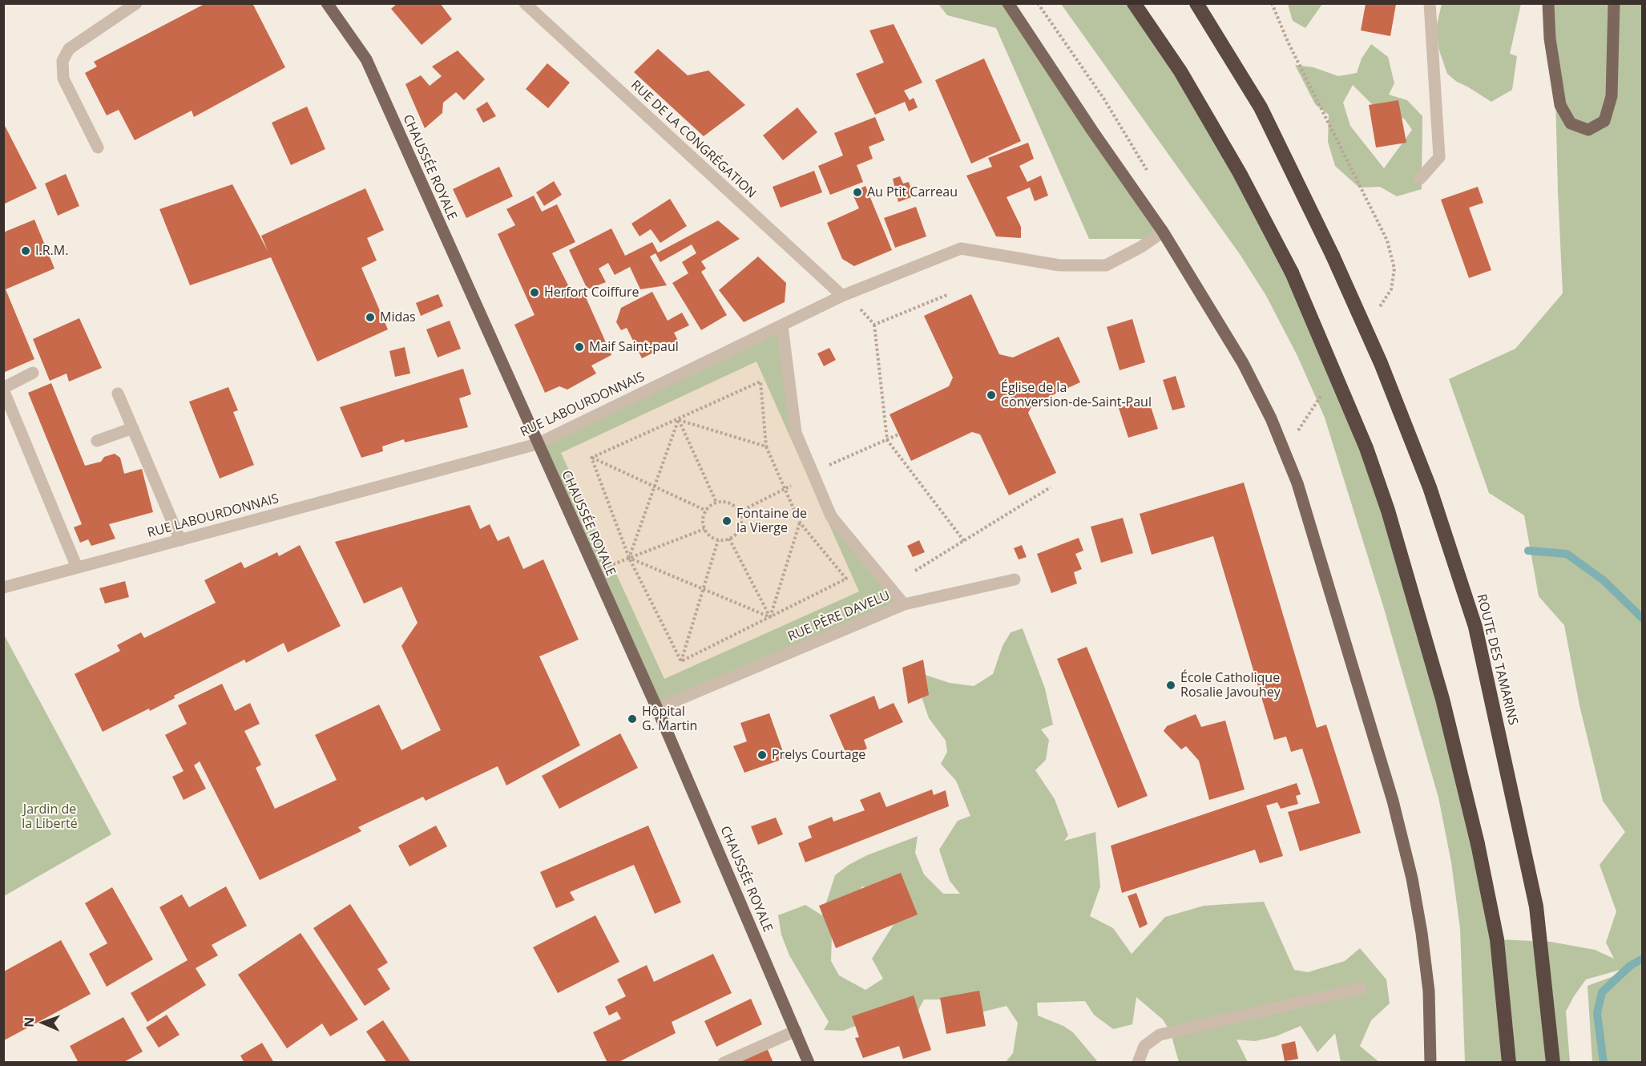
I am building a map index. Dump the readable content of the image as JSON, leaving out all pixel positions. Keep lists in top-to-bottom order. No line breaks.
{"streets":{"highway":["ROUTE DES TAMARINS"],"main road":["CHAUSSÉE ROYALE"],"street":["RUE DE LA CONGRÉGATION","RUE LABOURDONNAIS","RUE PÈRE DAVELU"]},"crossings":[["RUE DE LA CONGRÉGATION","RUE LABOURDONNAIS"],["CHAUSSÉE ROYALE","RUE LABOURDONNAIS"],["CHAUSSÉE ROYALE","RUE PÈRE DAVELU"],["RUE LABOURDONNAIS","RUE PÈRE DAVELU"]],"parks":["Jardin de la Liberté"],"places":["Au Ptit Carreau","I.R.M.","Herfort Coiffure","Midas","Maif Saint-paul","Église de la Conversion-de-Saint-Paul","Fontaine de la Vierge","École Catholique Rosalie Javouhey","Hôpital G. Martin","Prelys Courtage"],"north":"left"}
